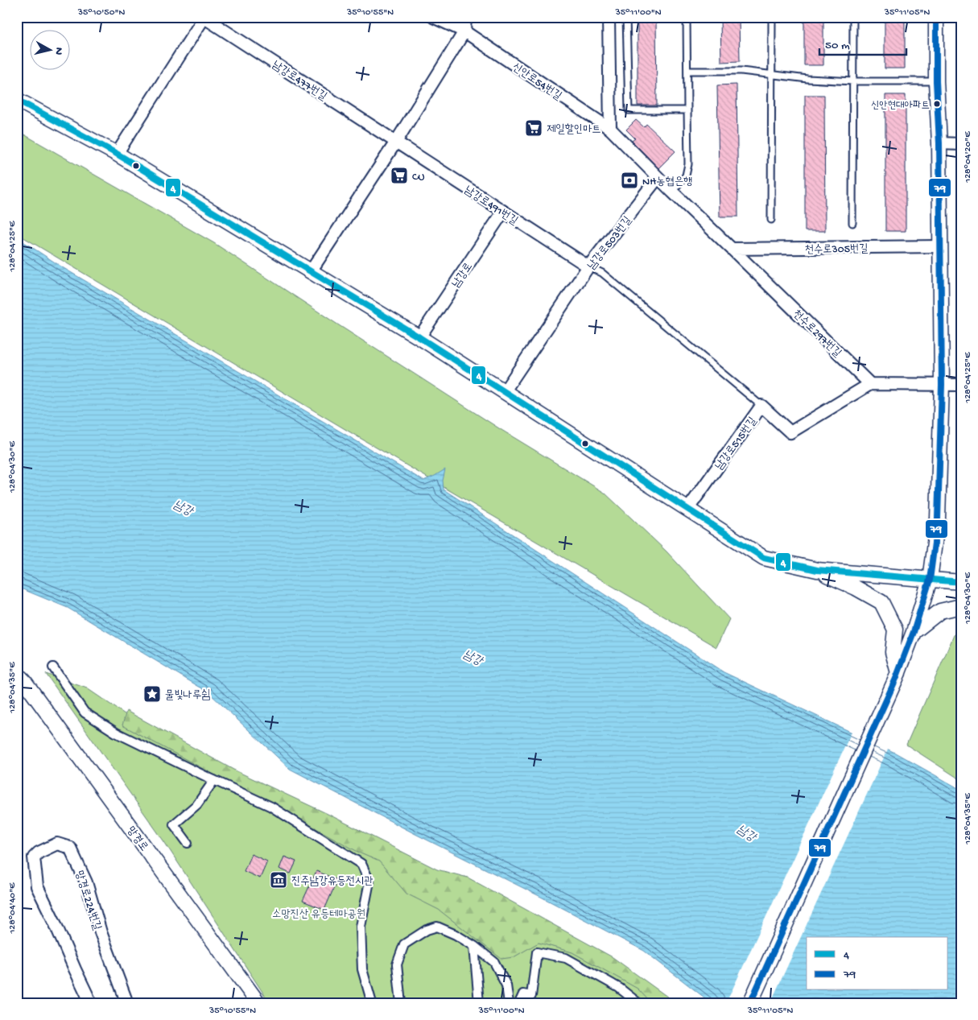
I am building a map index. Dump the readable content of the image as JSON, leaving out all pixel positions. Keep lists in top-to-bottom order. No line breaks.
{"streets":{"street":["남강로477번길","신안로54번길","남강로491번길","남강로503번길","천수로305번길","남강로","천수로297번길","남강로515번길","망경로","망경로224번길"]},"crossings":[["남강로477번길","남강로491번길"],["신안로54번길","남강로503번길"],["남강로491번길","남강로503번길"],["남강로491번길","남강로"],["천수로305번길","천수로297번길"],["천수로297번길","남강로515번길"]],"water":["남강"],"parks":["소망진산 유등테마공원"],"places":{"other":["신안현대아파트"],"supermarket":["제일할인마트","CU"],"bank":["NH농협은행"],"place":["물빛나루쉼"],"museum":["진주남강유등전시관"]},"lines":["transit line 79","transit line 4"],"legend":["4","79"],"scale_bar":"50 m","north":"right","coordinates":["35°10'50\"N","35°10'55\"N","35°11'00\"N","35°11'05\"N","128°04'20\"E","128°04'25\"E","128°04'30\"E","128°04'35\"E","128°04'40\"E"]}
